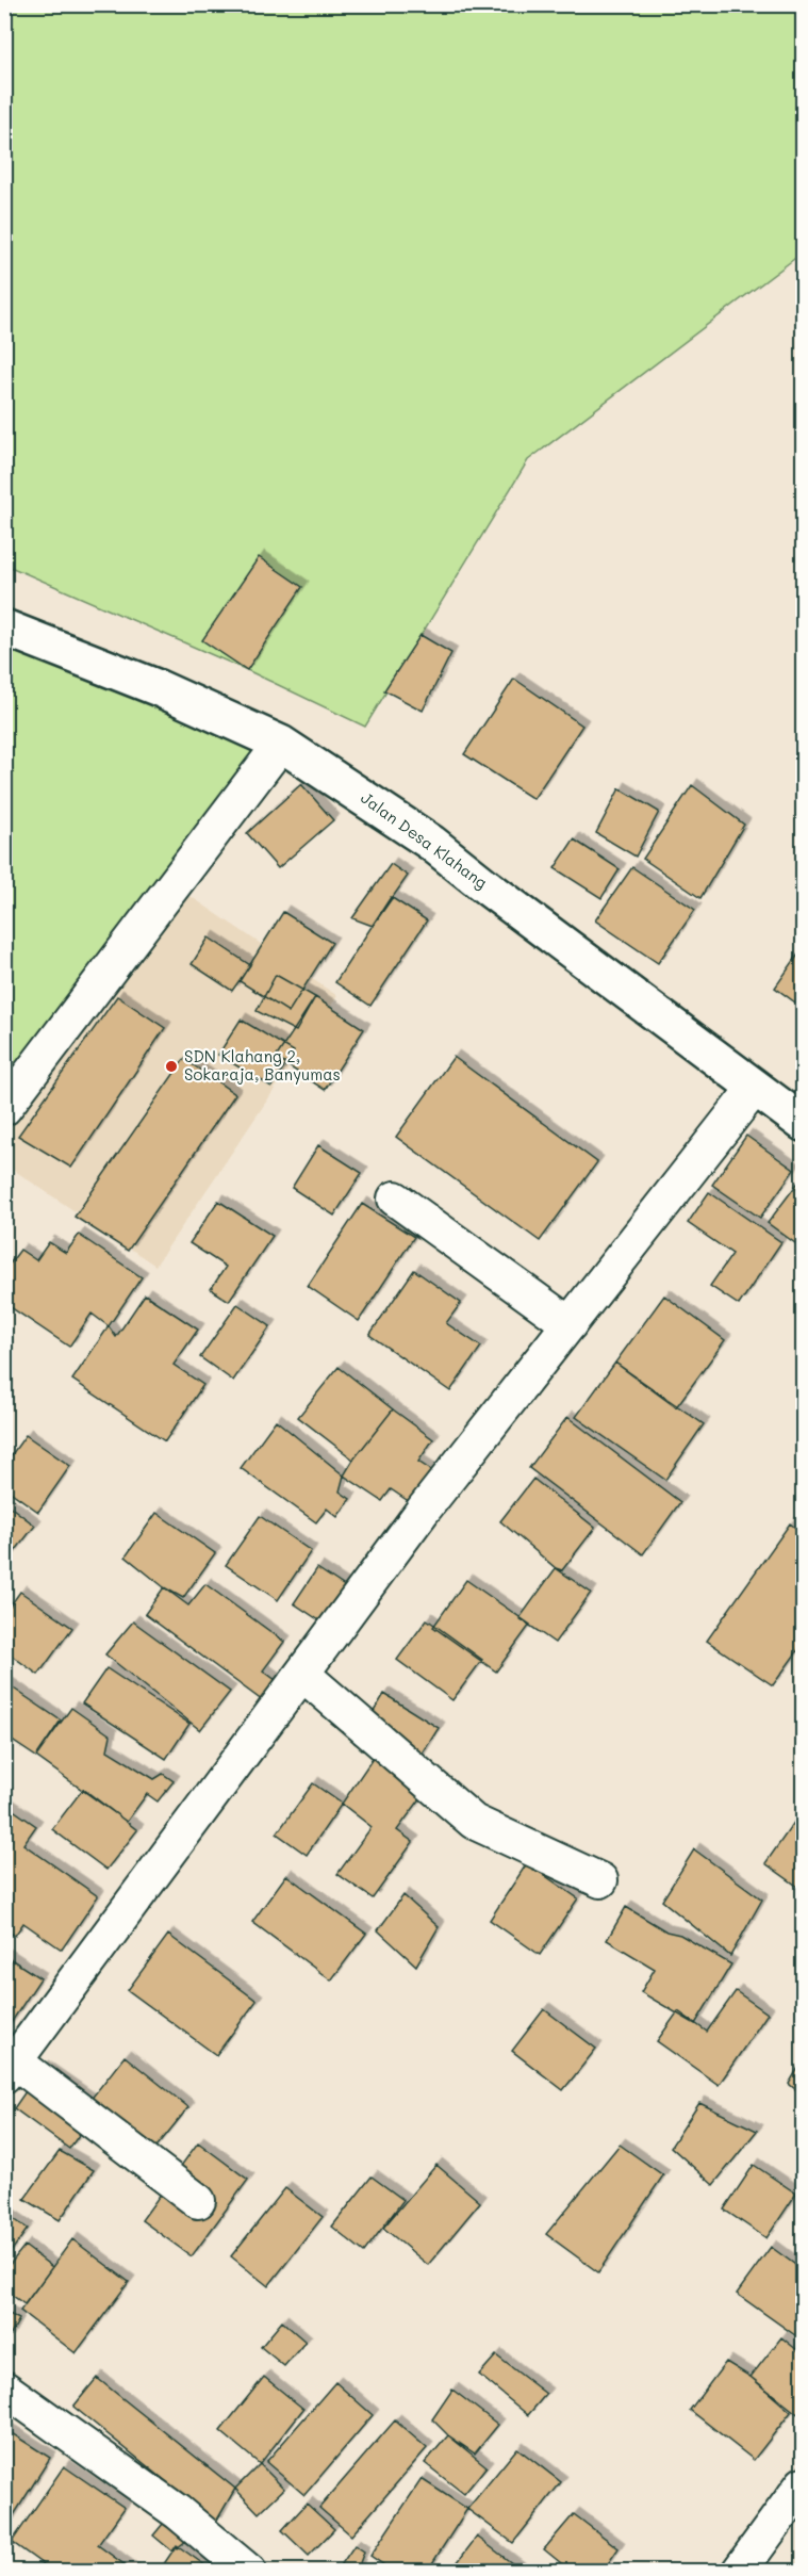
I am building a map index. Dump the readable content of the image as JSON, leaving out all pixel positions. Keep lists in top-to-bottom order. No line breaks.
{"streets":{"street":["Jalan Desa Klahang"]},"places":["SDN Klahang 2, Sokaraja, Banyumas"]}
